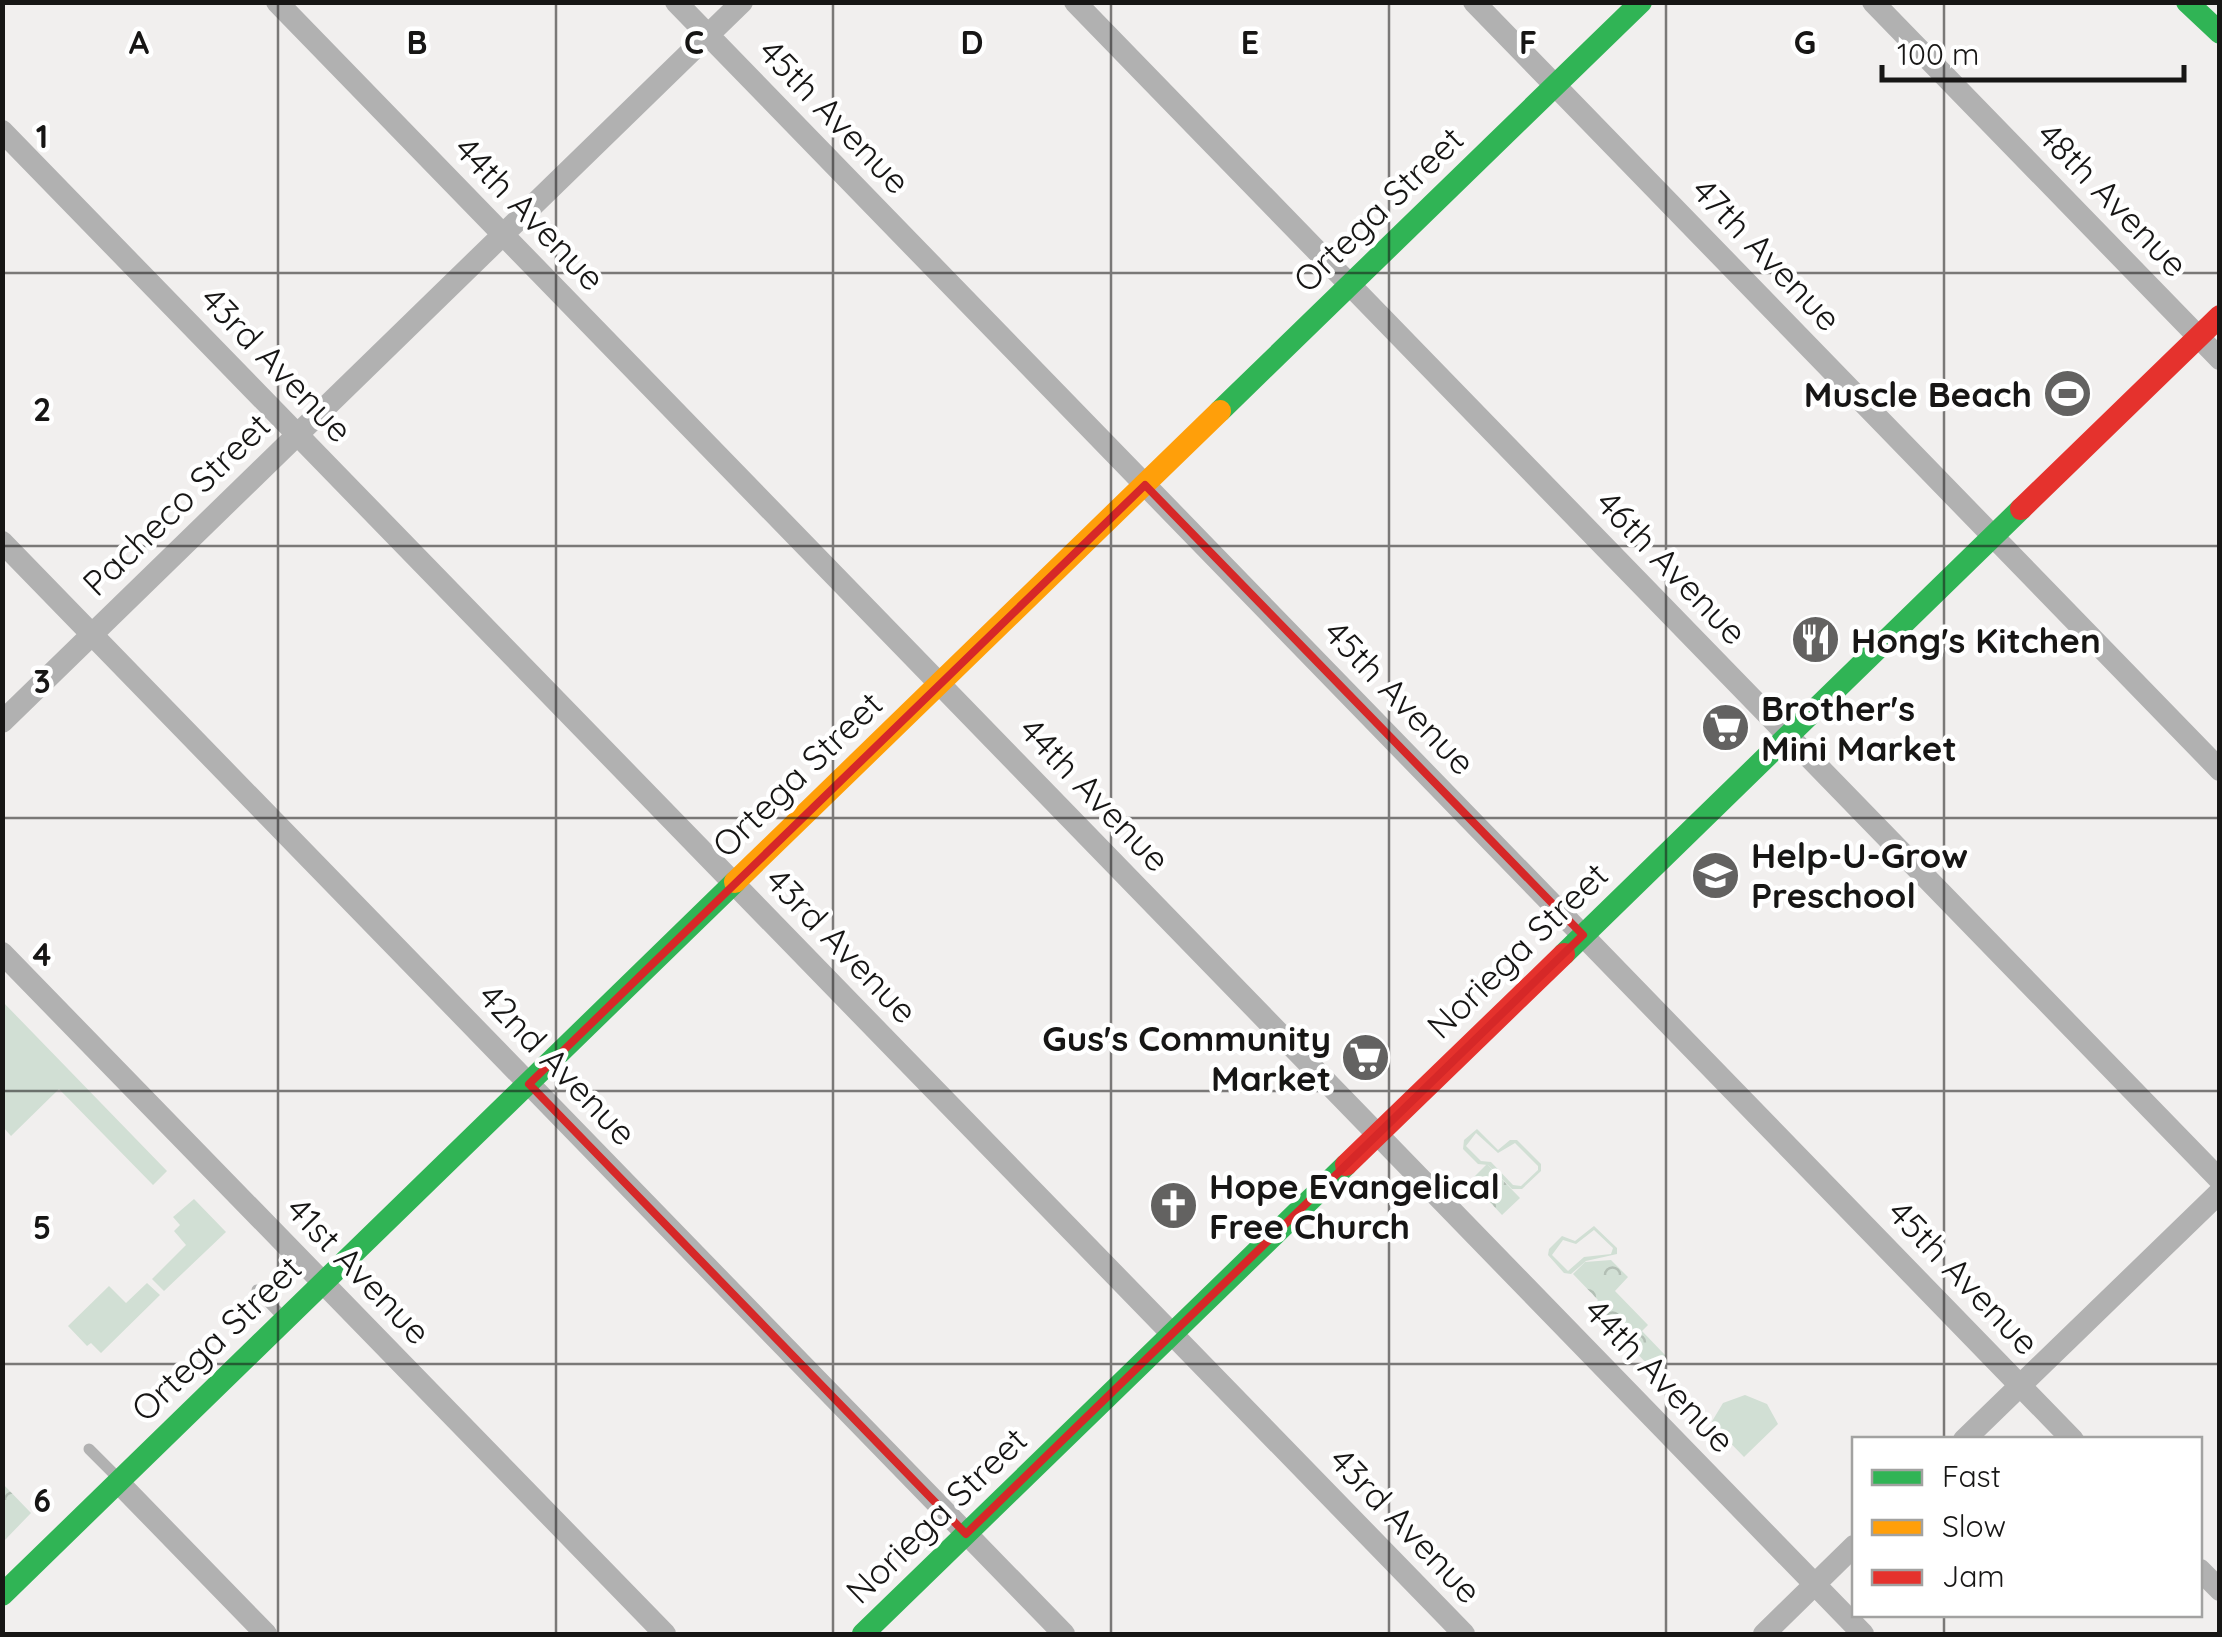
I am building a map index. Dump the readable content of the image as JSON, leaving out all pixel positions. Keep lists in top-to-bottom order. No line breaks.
{"streets":{"street":["45th Avenue","48th Avenue","Ortega Street","44th Avenue","47th Avenue","43rd Avenue","Pacheco Street","46th Avenue","Noriega Street","42nd Avenue","41st Avenue"]},"crossings":[["45th Avenue","Ortega Street"],["45th Avenue","Pacheco Street"],["45th Avenue","Noriega Street"],["48th Avenue","Noriega Street"],["Ortega Street","44th Avenue"],["Ortega Street","47th Avenue"],["Ortega Street","43rd Avenue"],["Ortega Street","46th Avenue"],["Ortega Street","42nd Avenue"],["Ortega Street","41st Avenue"],["44th Avenue","Pacheco Street"],["44th Avenue","Noriega Street"],["47th Avenue","Noriega Street"],["43rd Avenue","Pacheco Street"],["43rd Avenue","Noriega Street"],["Pacheco Street","42nd Avenue"],["46th Avenue","Noriega Street"],["Noriega Street","42nd Avenue"]],"places":{"sports":["Muscle Beach"],"restaurant":["Hong's Kitchen"],"supermarket":["Brother's Mini Market","Gus's Community Market"],"school or university":["Help-U-Grow Preschool"],"church":["Hope Evangelical Free Church"]},"legend":["Fast","Slow","Jam"],"scale_bar":"100 m","grid":{"columns":["A","B","C","D","E","F","G"],"rows":["1","2","3","4","5","6"]}}
